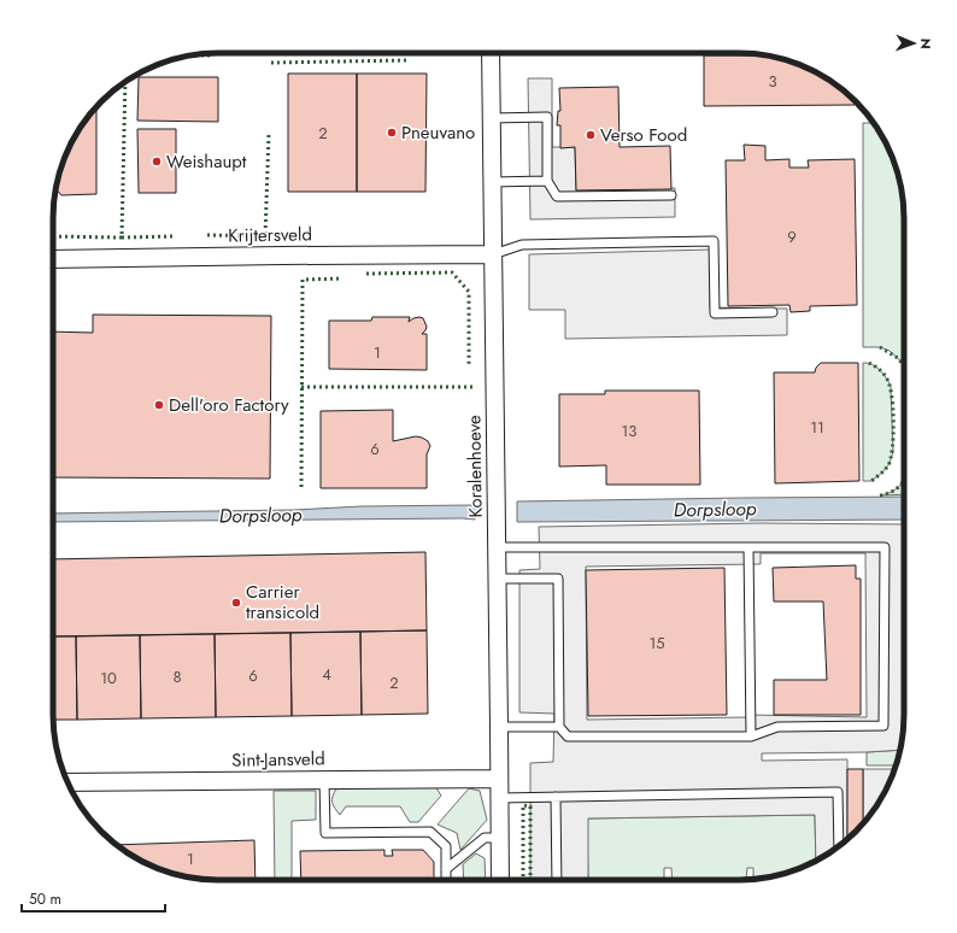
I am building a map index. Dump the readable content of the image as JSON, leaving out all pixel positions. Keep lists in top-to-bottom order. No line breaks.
{"streets":{"street":["Krijtersveld","Koralenhoeve","Sint-Jansveld"]},"crossings":[["Krijtersveld","Koralenhoeve"],["Koralenhoeve","Sint-Jansveld"]],"water":["Dorpsloop"],"places":["Pneuvano","Verso Food","Weishaupt","Dell'oro Factory","Carrier transicold"],"house_numbers":["3","2","9","1","11","13","6","15","4","6","8","10","2","1"],"scale_bar":"50 m","north":"right"}
